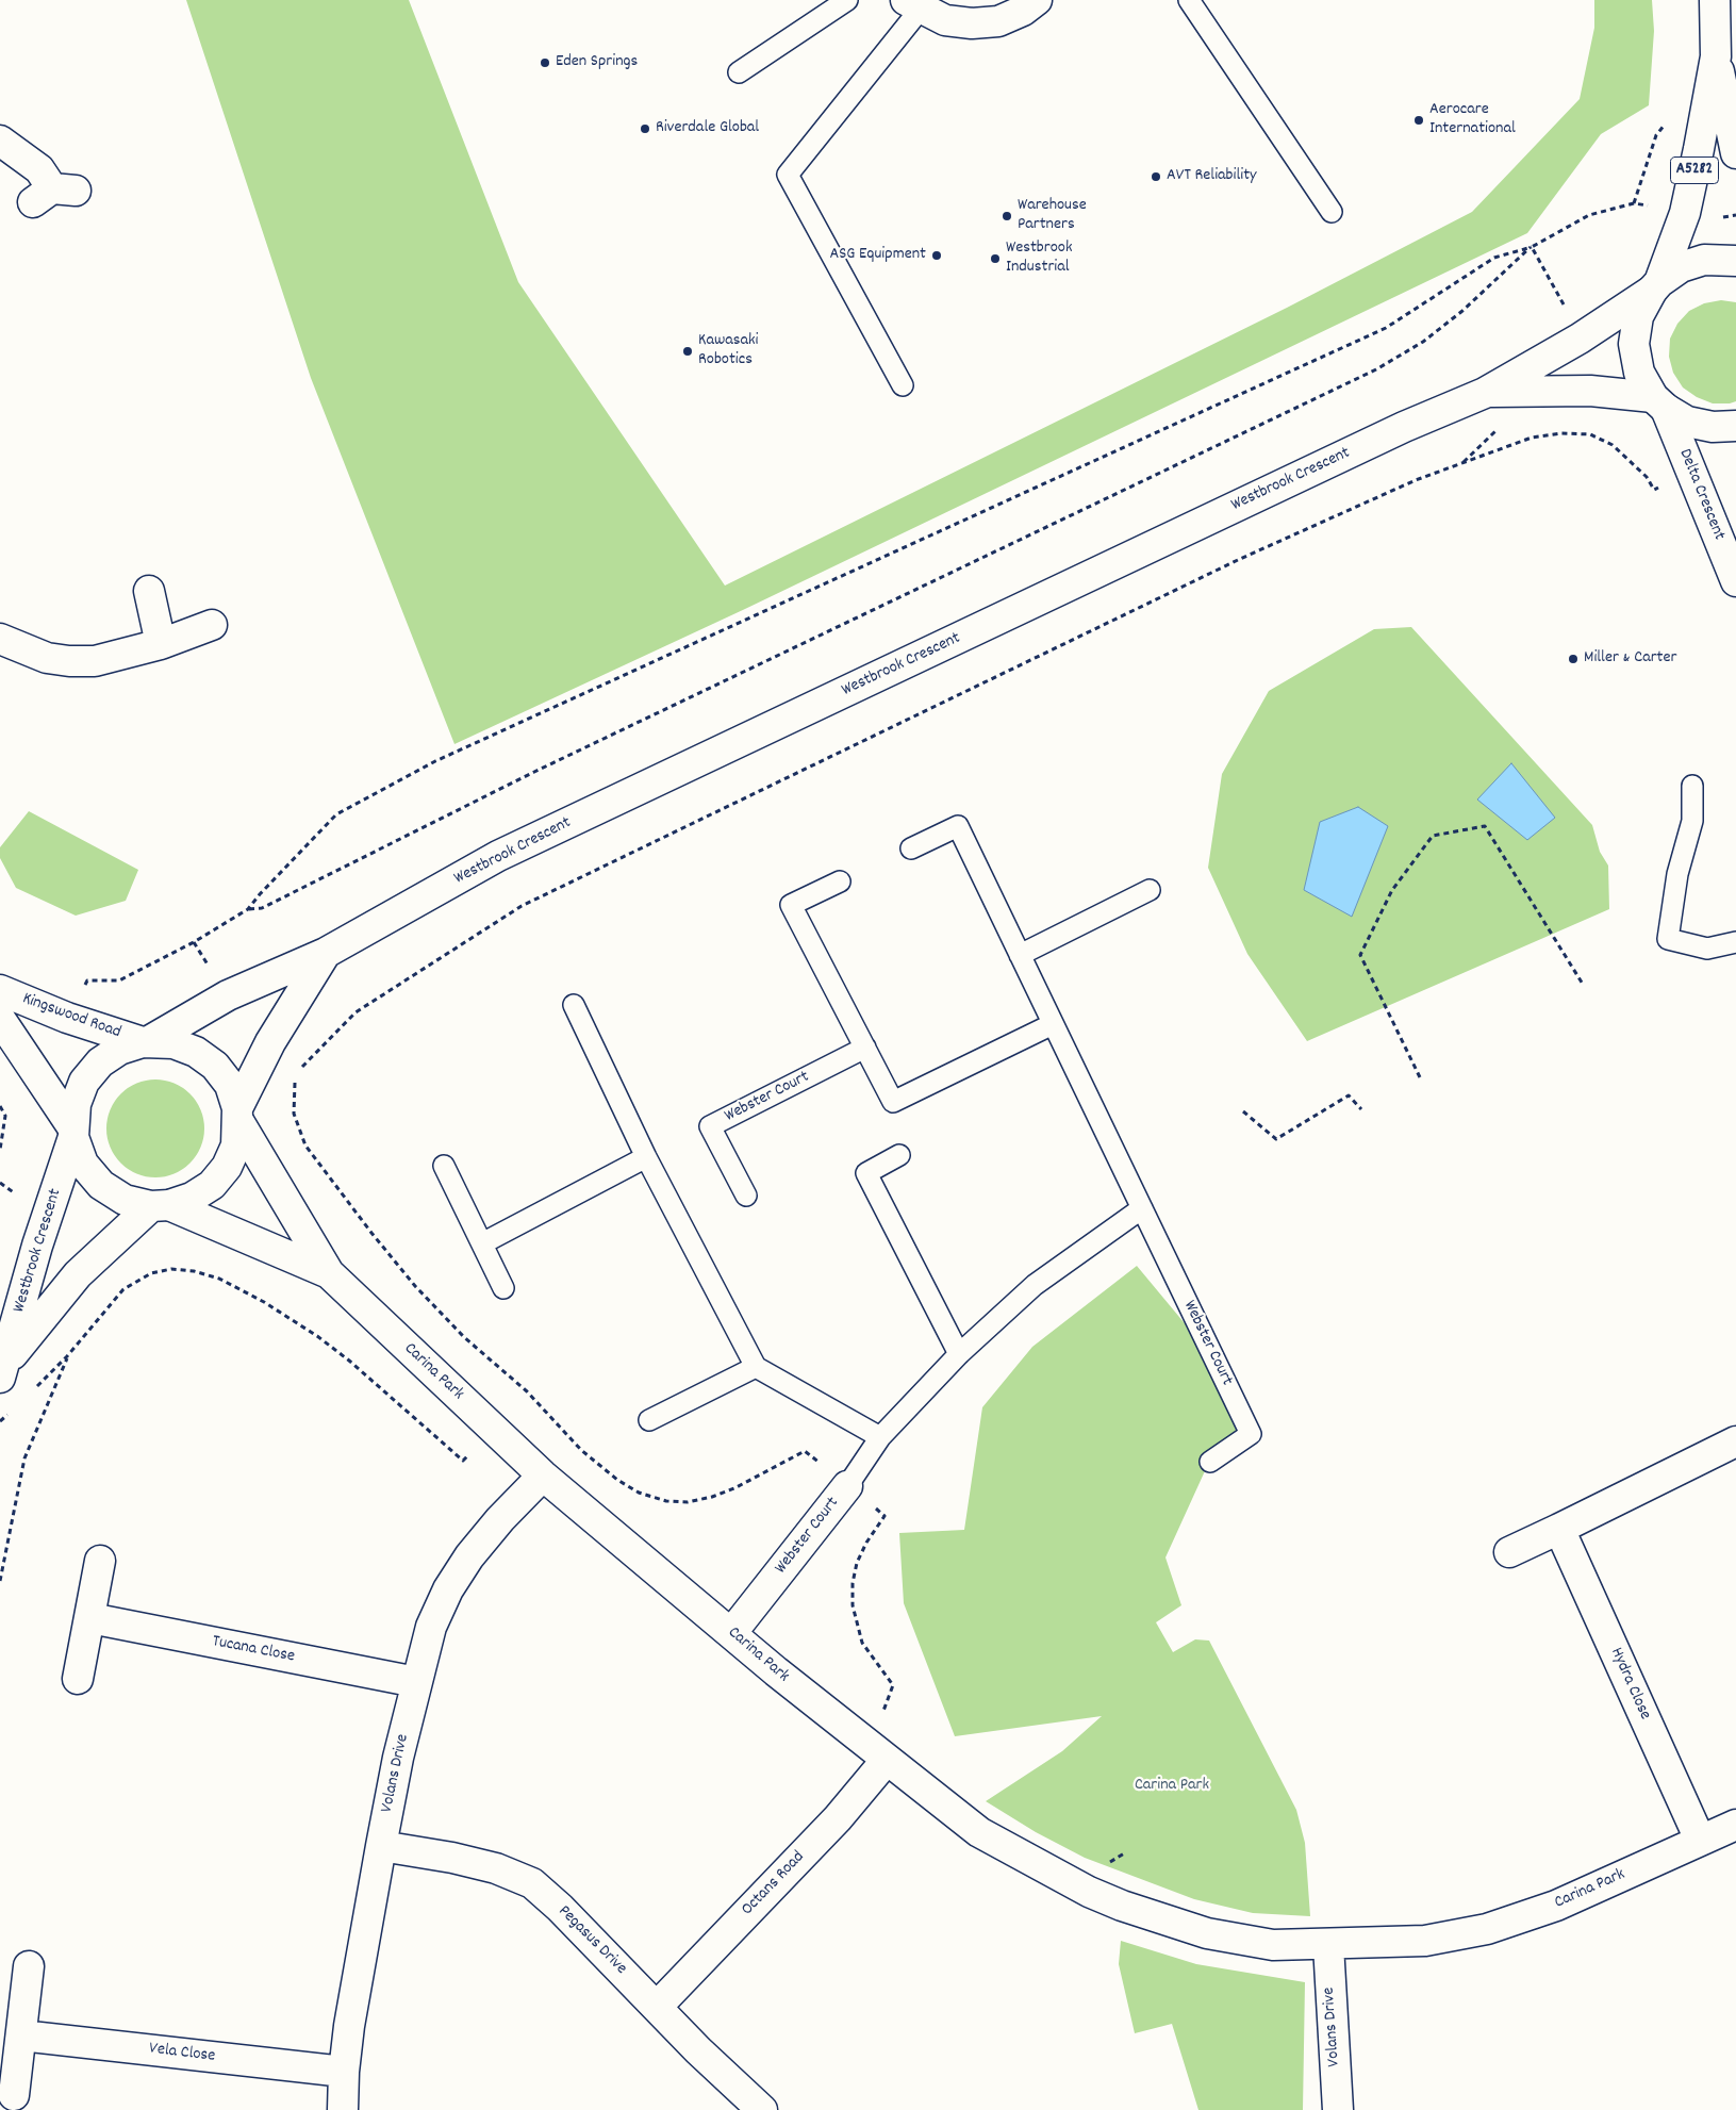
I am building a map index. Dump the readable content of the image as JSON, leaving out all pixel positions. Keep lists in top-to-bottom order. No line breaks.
{"streets":{"street":["A5282","Westbrook Crescent","Delta Crescent","Kingswood Road","Webster Court","Carina Park","Tucana Close","Hydra Close","Volans Drive","Octans Road","Pegasus Drive","Vela Close"]},"crossings":[["A5282","Westbrook Crescent"],["A5282","Delta Crescent"],["Westbrook Crescent","Delta Crescent"],["Westbrook Crescent","Kingswood Road"],["Westbrook Crescent","Carina Park"],["Kingswood Road","Carina Park"],["Webster Court","Carina Park"],["Carina Park","Hydra Close"],["Carina Park","Volans Drive"],["Carina Park","Octans Road"],["Tucana Close","Volans Drive"],["Volans Drive","Pegasus Drive"],["Volans Drive","Vela Close"],["Octans Road","Pegasus Drive"]],"parks":["Carina Park"],"places":["Eden Springs","Aerocare International","Riverdale Global","AVT Reliability","Warehouse Partners","ASG Equipment","Westbrook Industrial","Kawasaki Robotics","Miller & Carter"]}
